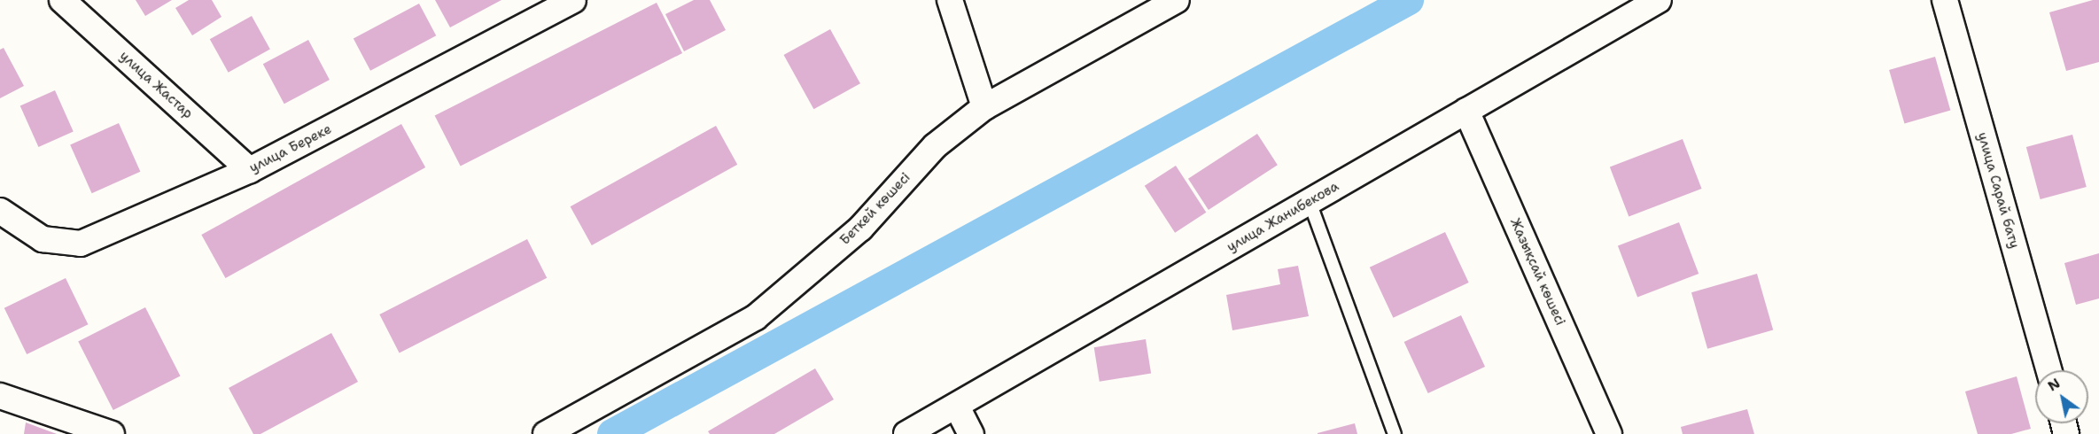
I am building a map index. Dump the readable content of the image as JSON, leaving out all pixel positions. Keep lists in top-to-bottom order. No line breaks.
{"streets":{"street":["улица Жастар","улица Береке","улица Сарай бату","Беткей көшесі","улица Жанибекова","Жазықсай көшесі"]},"crossings":[["улица Жастар","улица Береке"],["улица Жанибекова","Жазықсай көшесі"]],"north":"top left"}
